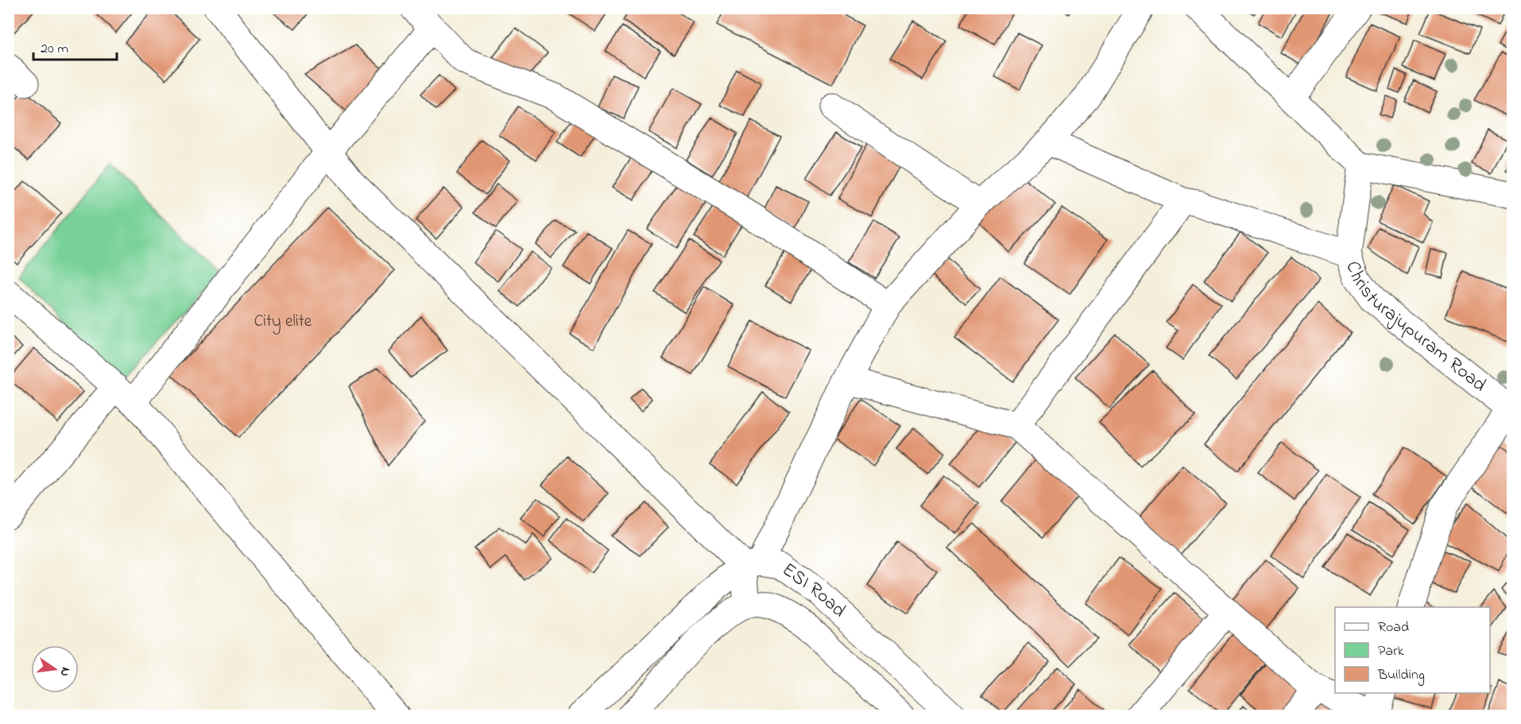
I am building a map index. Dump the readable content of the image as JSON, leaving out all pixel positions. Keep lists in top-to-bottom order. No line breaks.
{"streets":{"street":["Christurajupuram Road","ESI Road"]},"house_numbers":["City elite"],"legend":["Road","Park","Building"],"scale_bar":"20 m","north":"right"}
